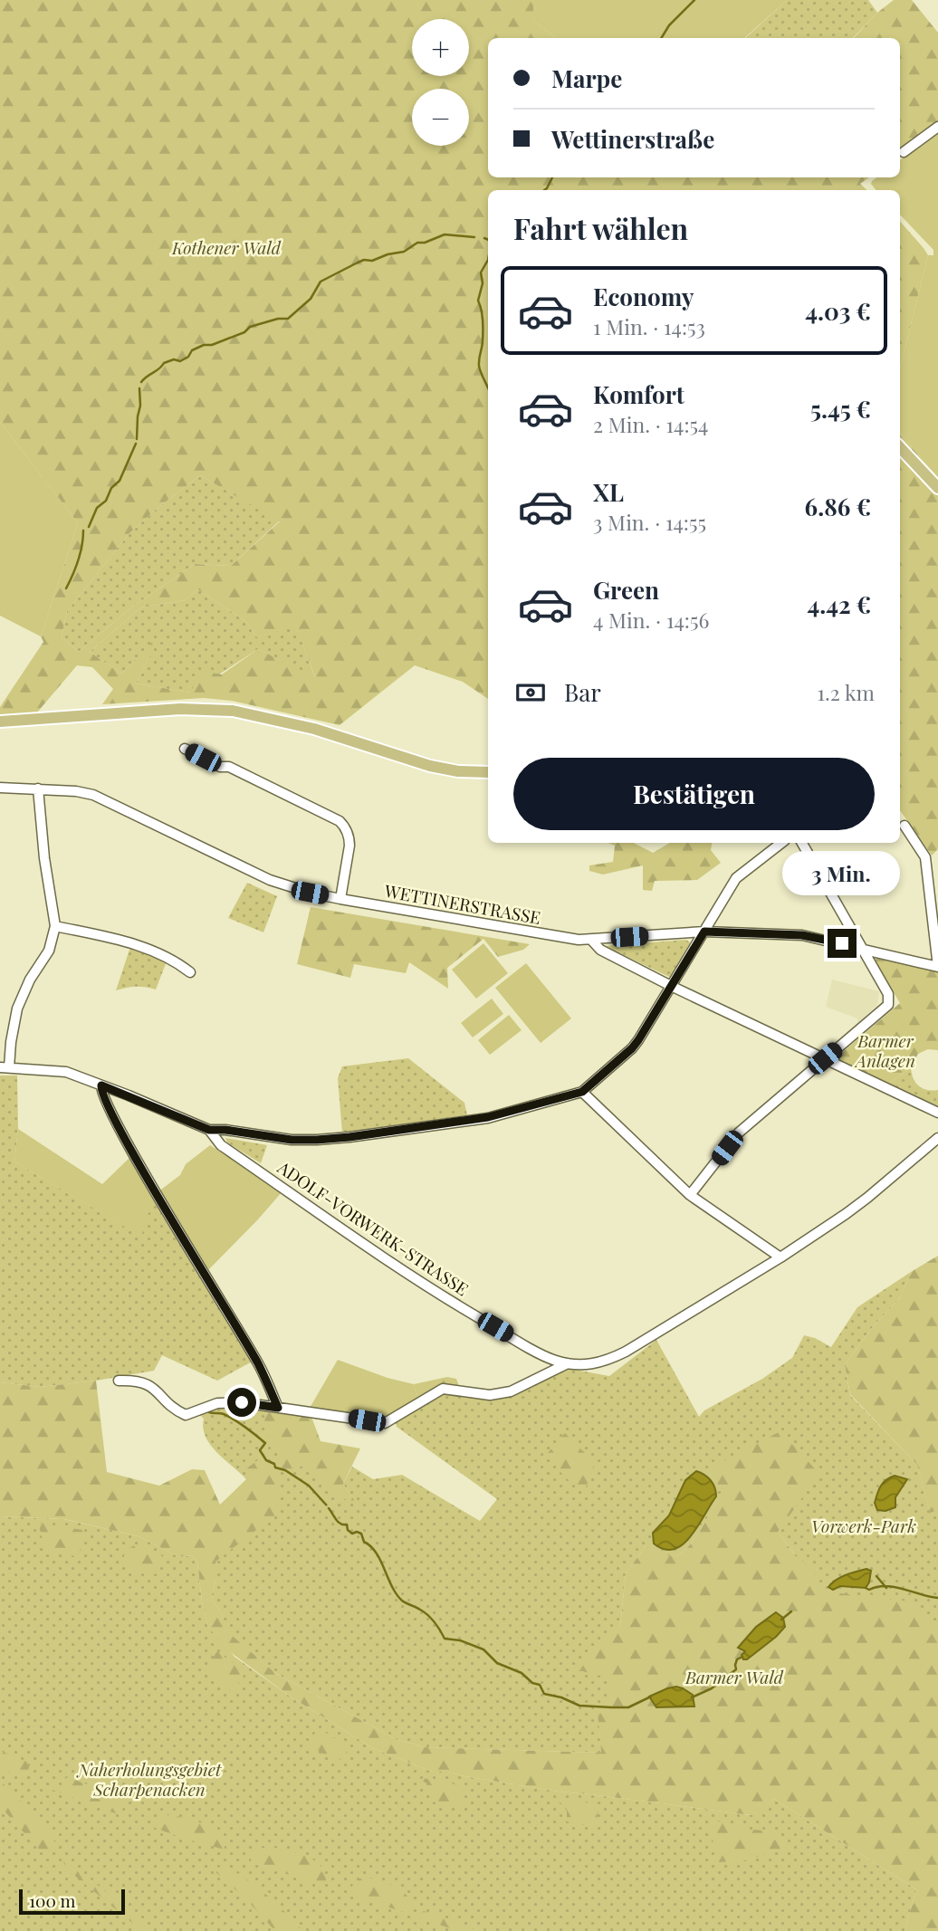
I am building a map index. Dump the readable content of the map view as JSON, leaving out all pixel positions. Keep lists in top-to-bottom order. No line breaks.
{"streets":{"street":["WETTINERSTRASSE","ADOLF-VORWERK-STRASSE"]},"parks":["Kothener Wald","Barmer Anlagen","Vorwerk-Park","Barmer Wald","Naherholungsgebiet Scharpenacken"],"scale_bar":"100 m","page":{"map_buttons":["+","−"],"banner":["Marpe","Wettinerstraße"],"heading":"Fahrt wählen","list":[{"name":"Economy","note":"1 Min. · 14:53","value":"4.03 €"},{"name":"Komfort","note":"2 Min. · 14:54","value":"5.45 €"},{"name":"XL","note":"3 Min. · 14:55","value":"6.86 €"},{"name":"Green","note":"4 Min. · 14:56","value":"4.42 €"}],"pay":["Bar","1.2 km"],"buttons":"Bestätigen","bubble":"3 Min.","scale":"100 m"}}
